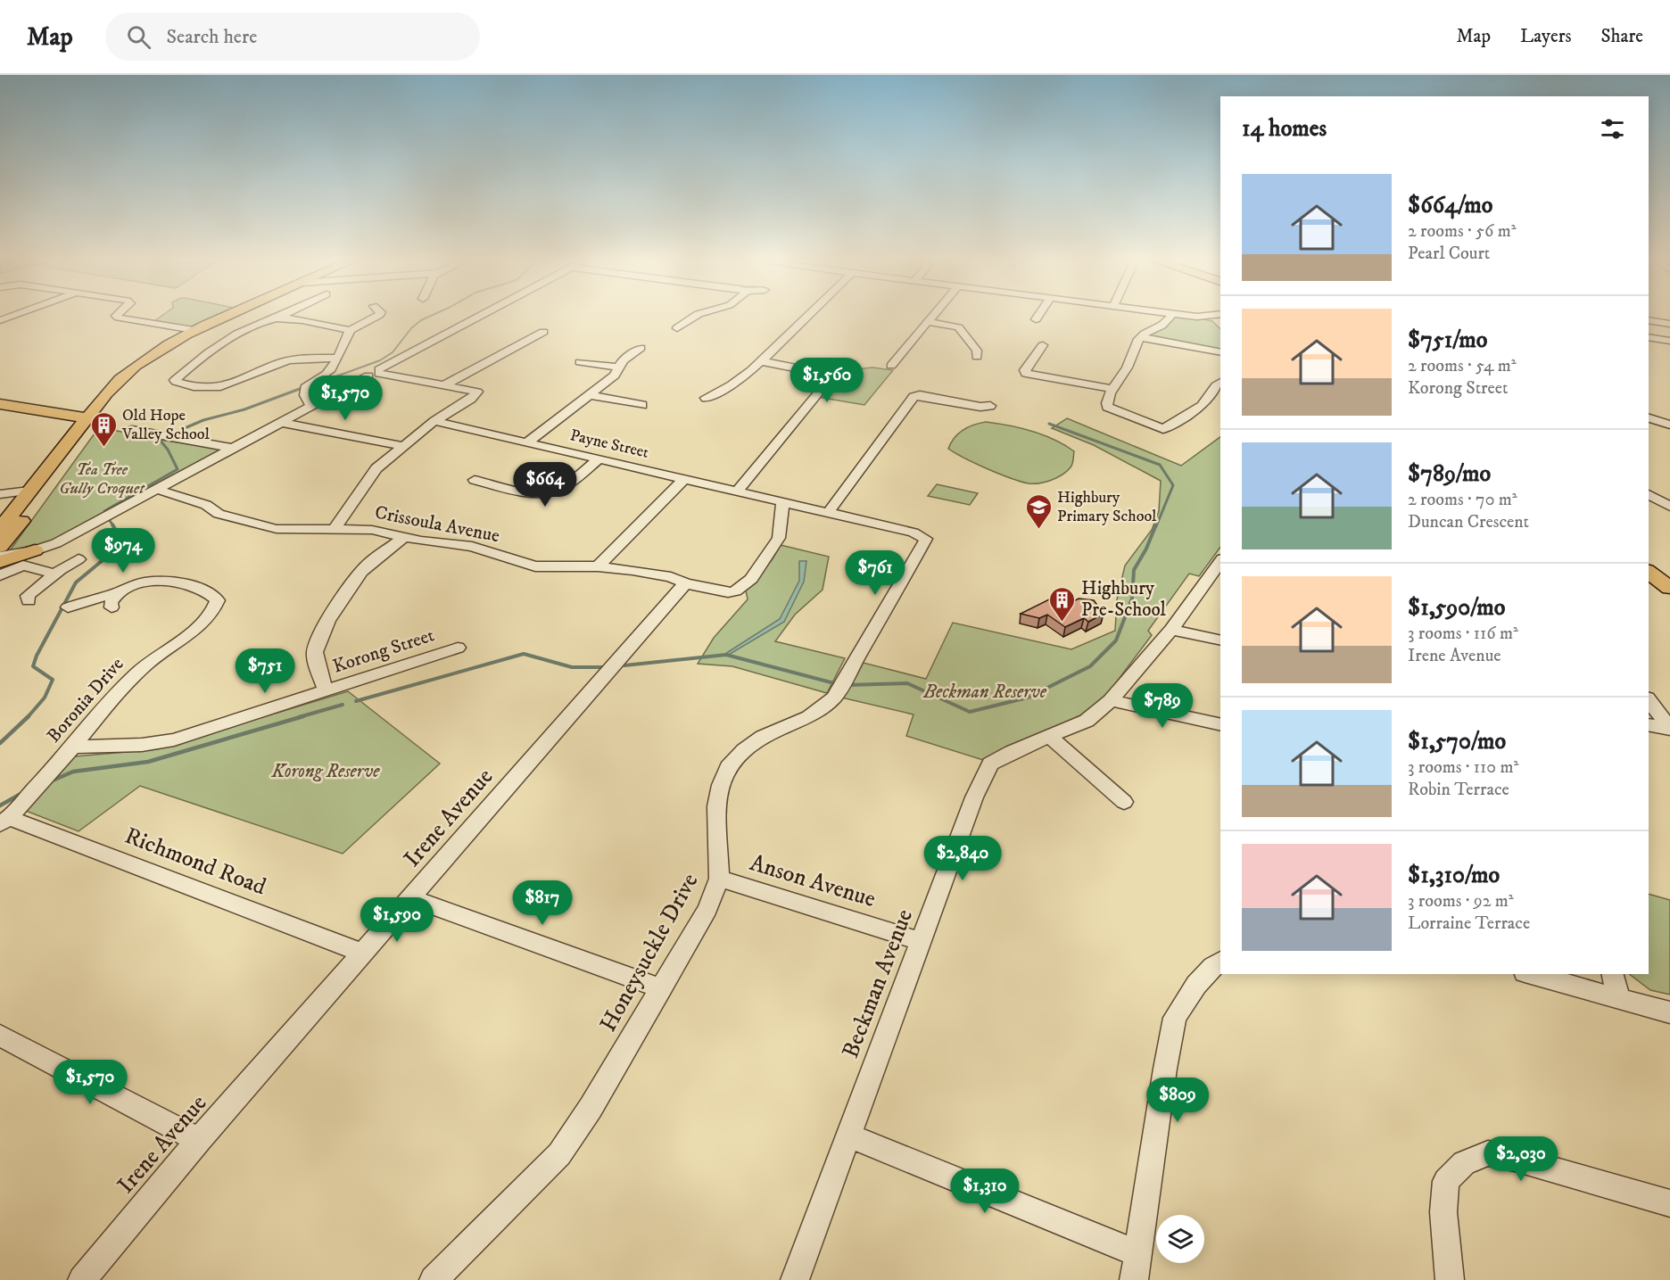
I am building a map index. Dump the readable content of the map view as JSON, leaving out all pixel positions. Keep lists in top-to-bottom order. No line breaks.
{"streets":{"street":["Payne Street","Crissoula Avenue","Korong Street","Boronia Drive","Irene Avenue","Richmond Road","Anson Avenue","Honeysuckle Drive","Beckman Avenue"]},"crossings":[["Payne Street","Crissoula Avenue"],["Payne Street","Honeysuckle Drive"],["Crissoula Avenue","Irene Avenue"],["Korong Street","Boronia Drive"],["Boronia Drive","Richmond Road"],["Irene Avenue","Richmond Road"],["Anson Avenue","Honeysuckle Drive"],["Anson Avenue","Beckman Avenue"]],"parks":["Tea Tree Gully Croquet","Beckman Reserve","Korong Reserve"],"places":{"building":["Old Hope Valley School","Highbury Pre-School"],"school or university":["Highbury Primary School"]},"page":{"header":"Map","search":"Search here","nav":["Map","Layers","Share"],"heading":"14 homes","list":[{"name":"$664/mo","note":"2 rooms · 56 m² · Pearl Court"},{"name":"$751/mo","note":"2 rooms · 54 m² · Korong Street"},{"name":"$789/mo","note":"2 rooms · 70 m² · Duncan Crescent"},{"name":"$1,590/mo","note":"3 rooms · 116 m² · Irene Avenue"},{"name":"$1,570/mo","note":"3 rooms · 110 m² · Robin Terrace"},{"name":"$1,310/mo","note":"3 rooms · 92 m² · Lorraine Terrace"}],"price":["$1,560","$1,570","$664","$974","$761","$751","$789","$2,840","$817","$1,590","$1,570","$809","$2,030","$1,310"]}}
